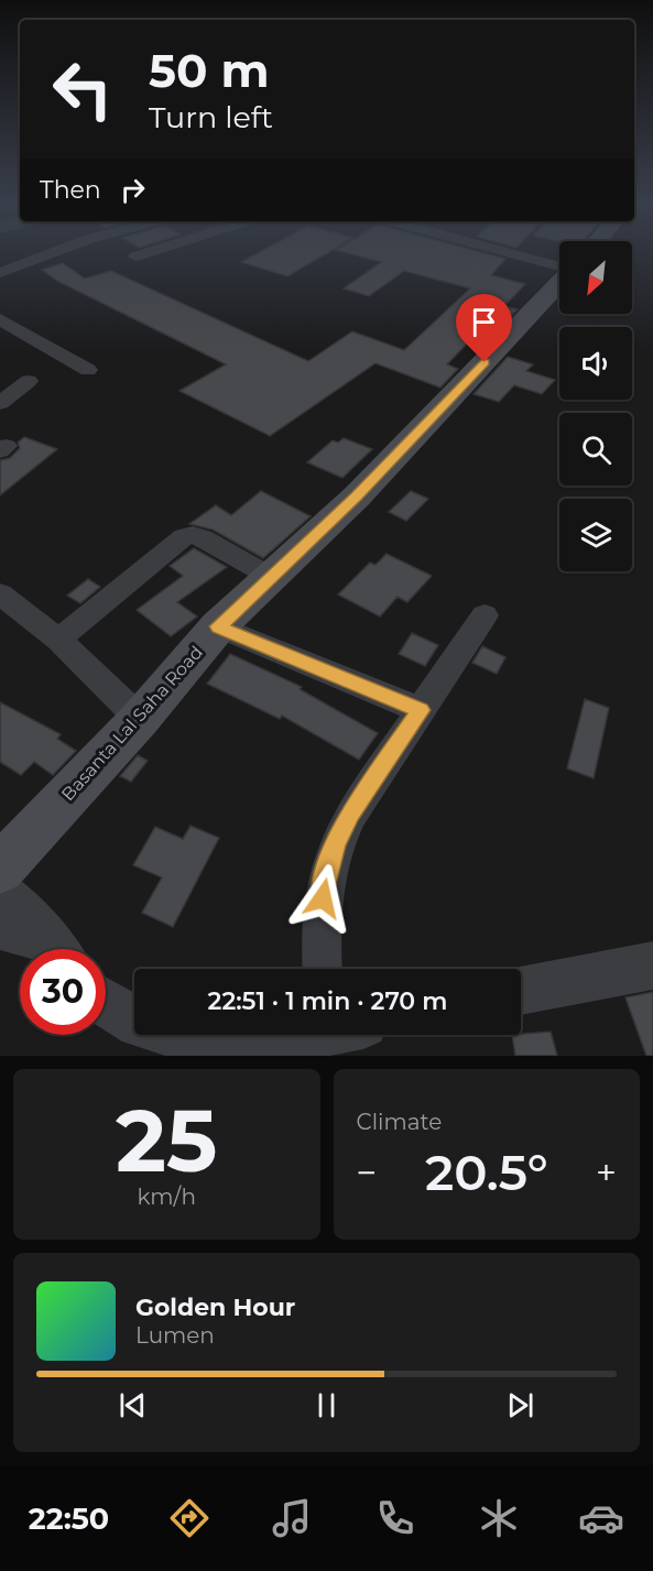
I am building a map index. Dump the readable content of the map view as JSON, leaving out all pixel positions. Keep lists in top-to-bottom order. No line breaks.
{"streets":{"main road":["Basanta Lal Saha Road"]},"north":"bottom left","page":{"turn":["50 m","Turn left"],"then":"Then","limit":"30","trip":"22:51 · 1 min · 270 m","tile":[["25","km/h"],"Climate"],"heat":["−","20.5°","+"],"song":["Golden Hour","Lumen"],"tabs":"22:50"}}
